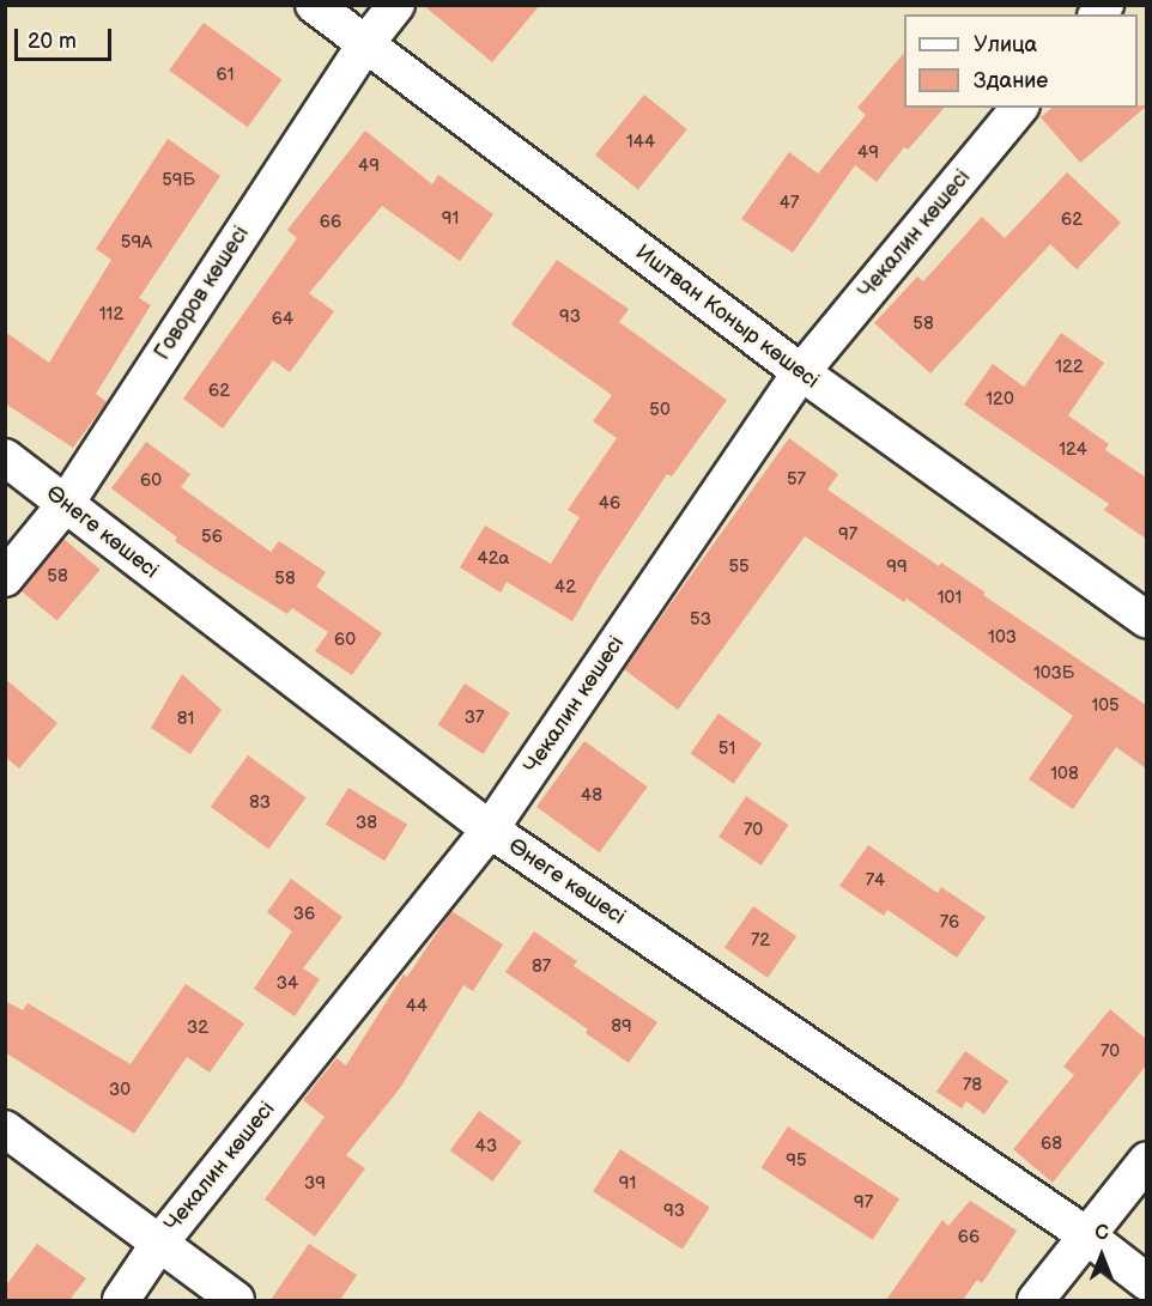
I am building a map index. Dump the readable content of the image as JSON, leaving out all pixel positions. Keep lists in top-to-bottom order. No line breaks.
{"streets":{"street":["Чекалин көшесі","Говоров көшесі","Иштван Коныр көшесі","Өнеге көшесі"]},"crossings":[["Чекалин көшесі","Иштван Коныр көшесі"],["Чекалин көшесі","Өнеге көшесі"],["Говоров көшесі","Иштван Коныр көшесі"],["Говоров көшесі","Өнеге көшесі"]],"house_numbers":["61","144","49","49","59Б","47","91","62","66","59А","112","93","64","58","122","62","120","50","124","57","60","46","97","56","42а","55","99","58","58","42","101","53","103","60","103Б","105","37","81","51","108","48","83","38","70","74","36","76","72","87","34","44","89","32","70","78","30","68","43","95","39","91","97","93","66"],"legend":["Улица","Здание"],"scale_bar":"20 m","north":"top"}
